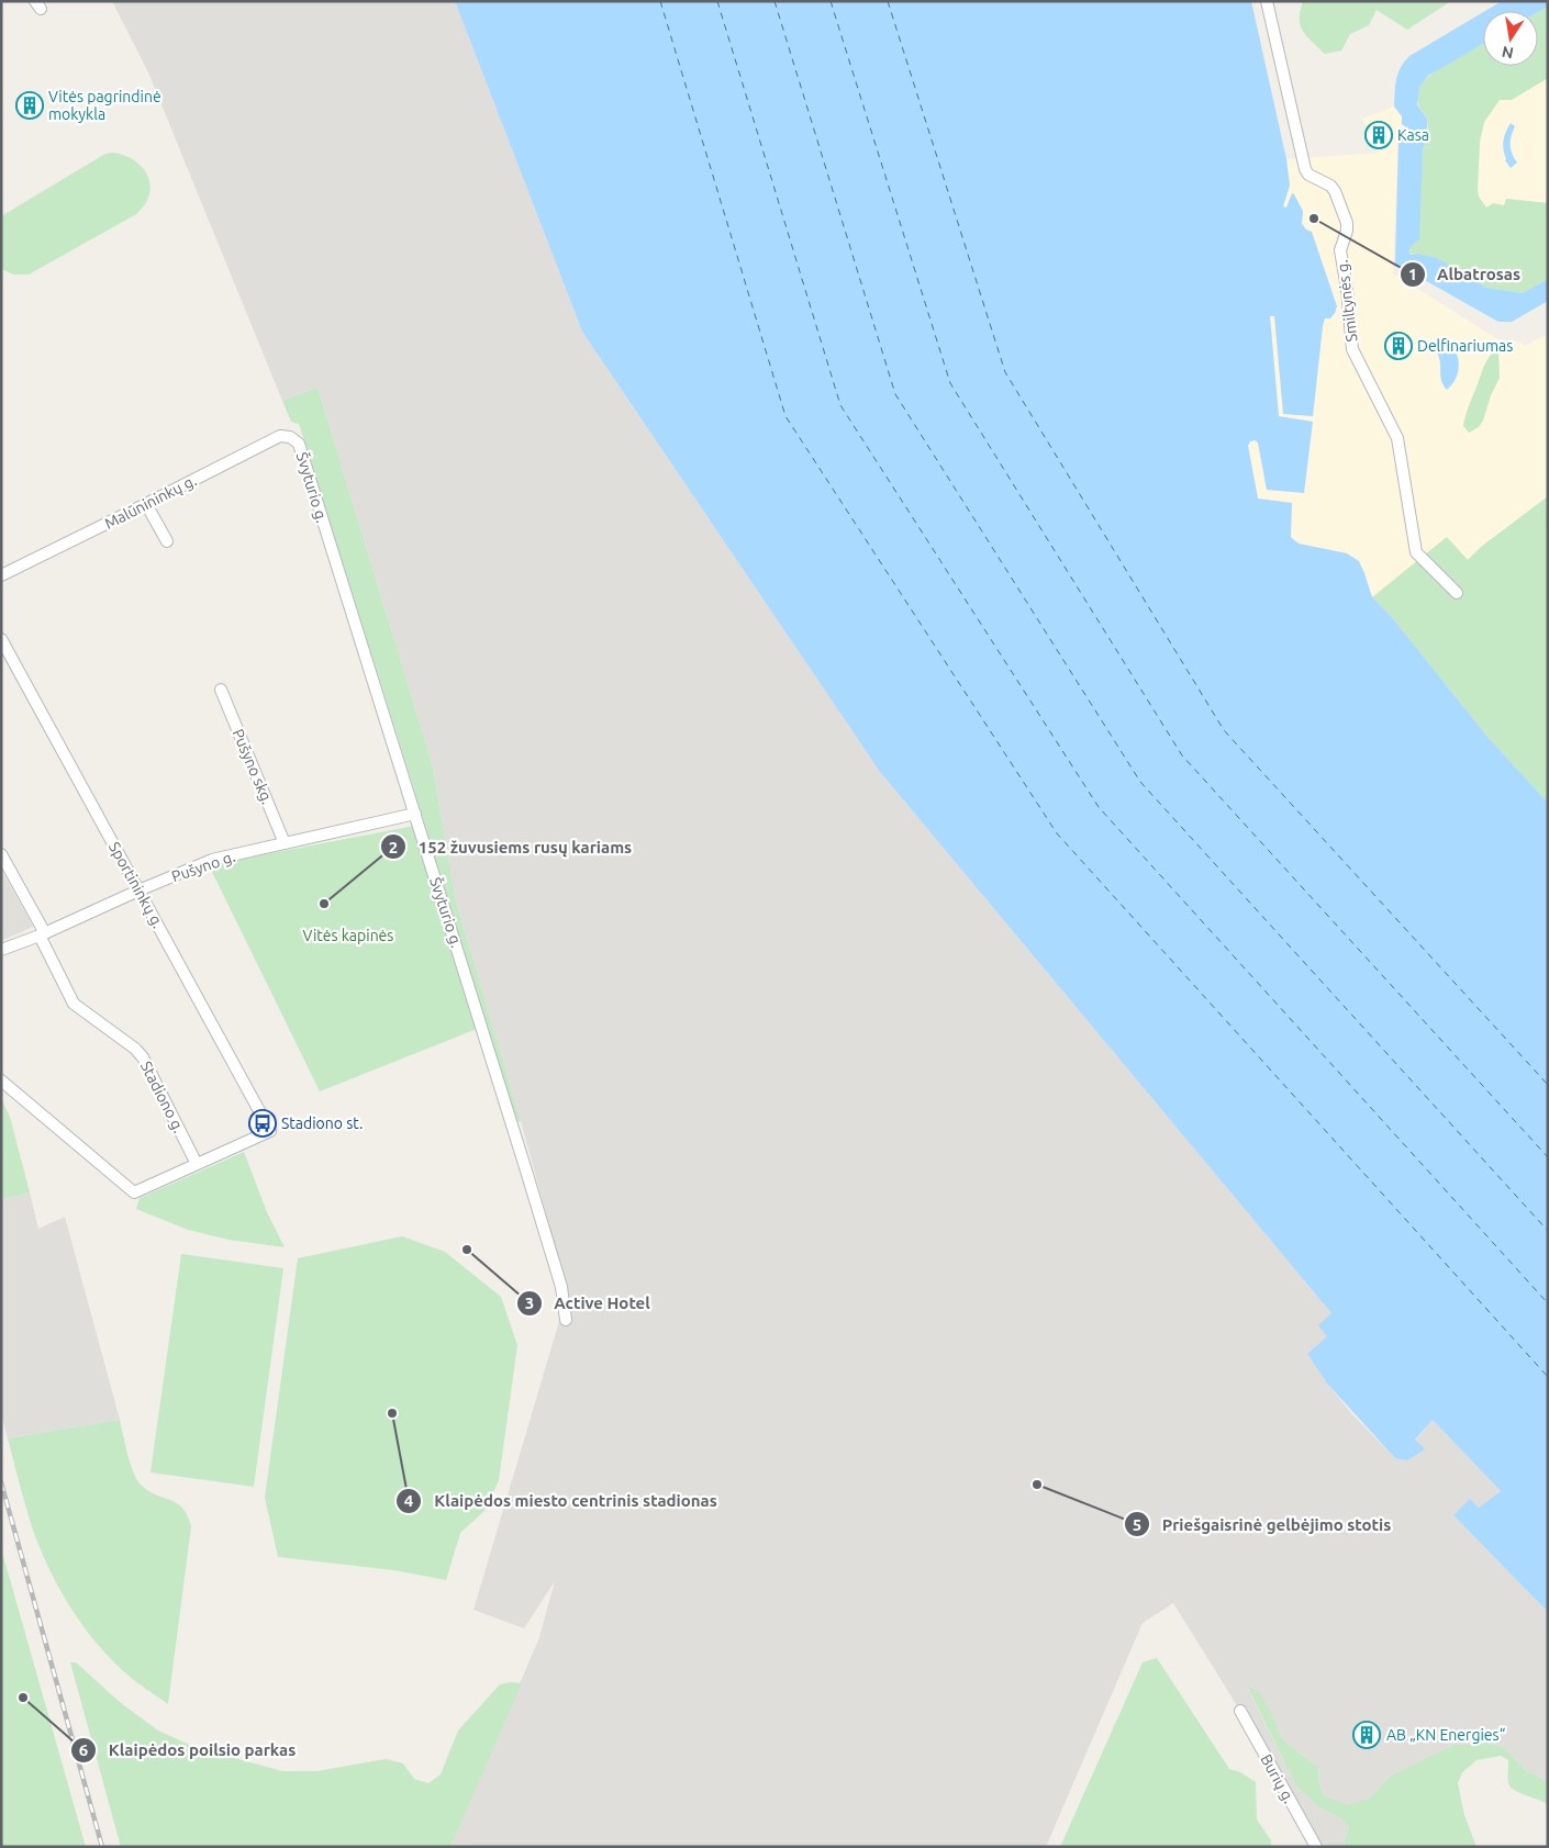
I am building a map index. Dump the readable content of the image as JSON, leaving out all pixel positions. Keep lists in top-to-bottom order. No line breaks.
{"streets":{"street":["Smiltynės g.","Švyturio g.","Malūnininkų g.","Pušyno skg.","Pušyno g.","Sportininkų g.","Stadiono g.","Burių g."]},"crossings":[["Švyturio g.","Malūnininkų g."],["Švyturio g.","Pušyno g."],["Pušyno skg.","Pušyno g."],["Pušyno g.","Sportininkų g."],["Pušyno g.","Stadiono g."],["Sportininkų g.","Stadiono g."]],"parks":["Vitės kapinės"],"places":{"building":["Vitės pagrindinė mokykla","Kasa","Delfinariumas","AB „KN Energies“"],"other":["Albatrosas","152 žuvusiems rusų kariams","Active Hotel","Klaipėdos miesto centrinis stadionas","Priešgaisrinė gelbėjimo stotis","Klaipėdos poilsio parkas"],"bus stop":["Stadiono st."]},"north":"bottom"}
